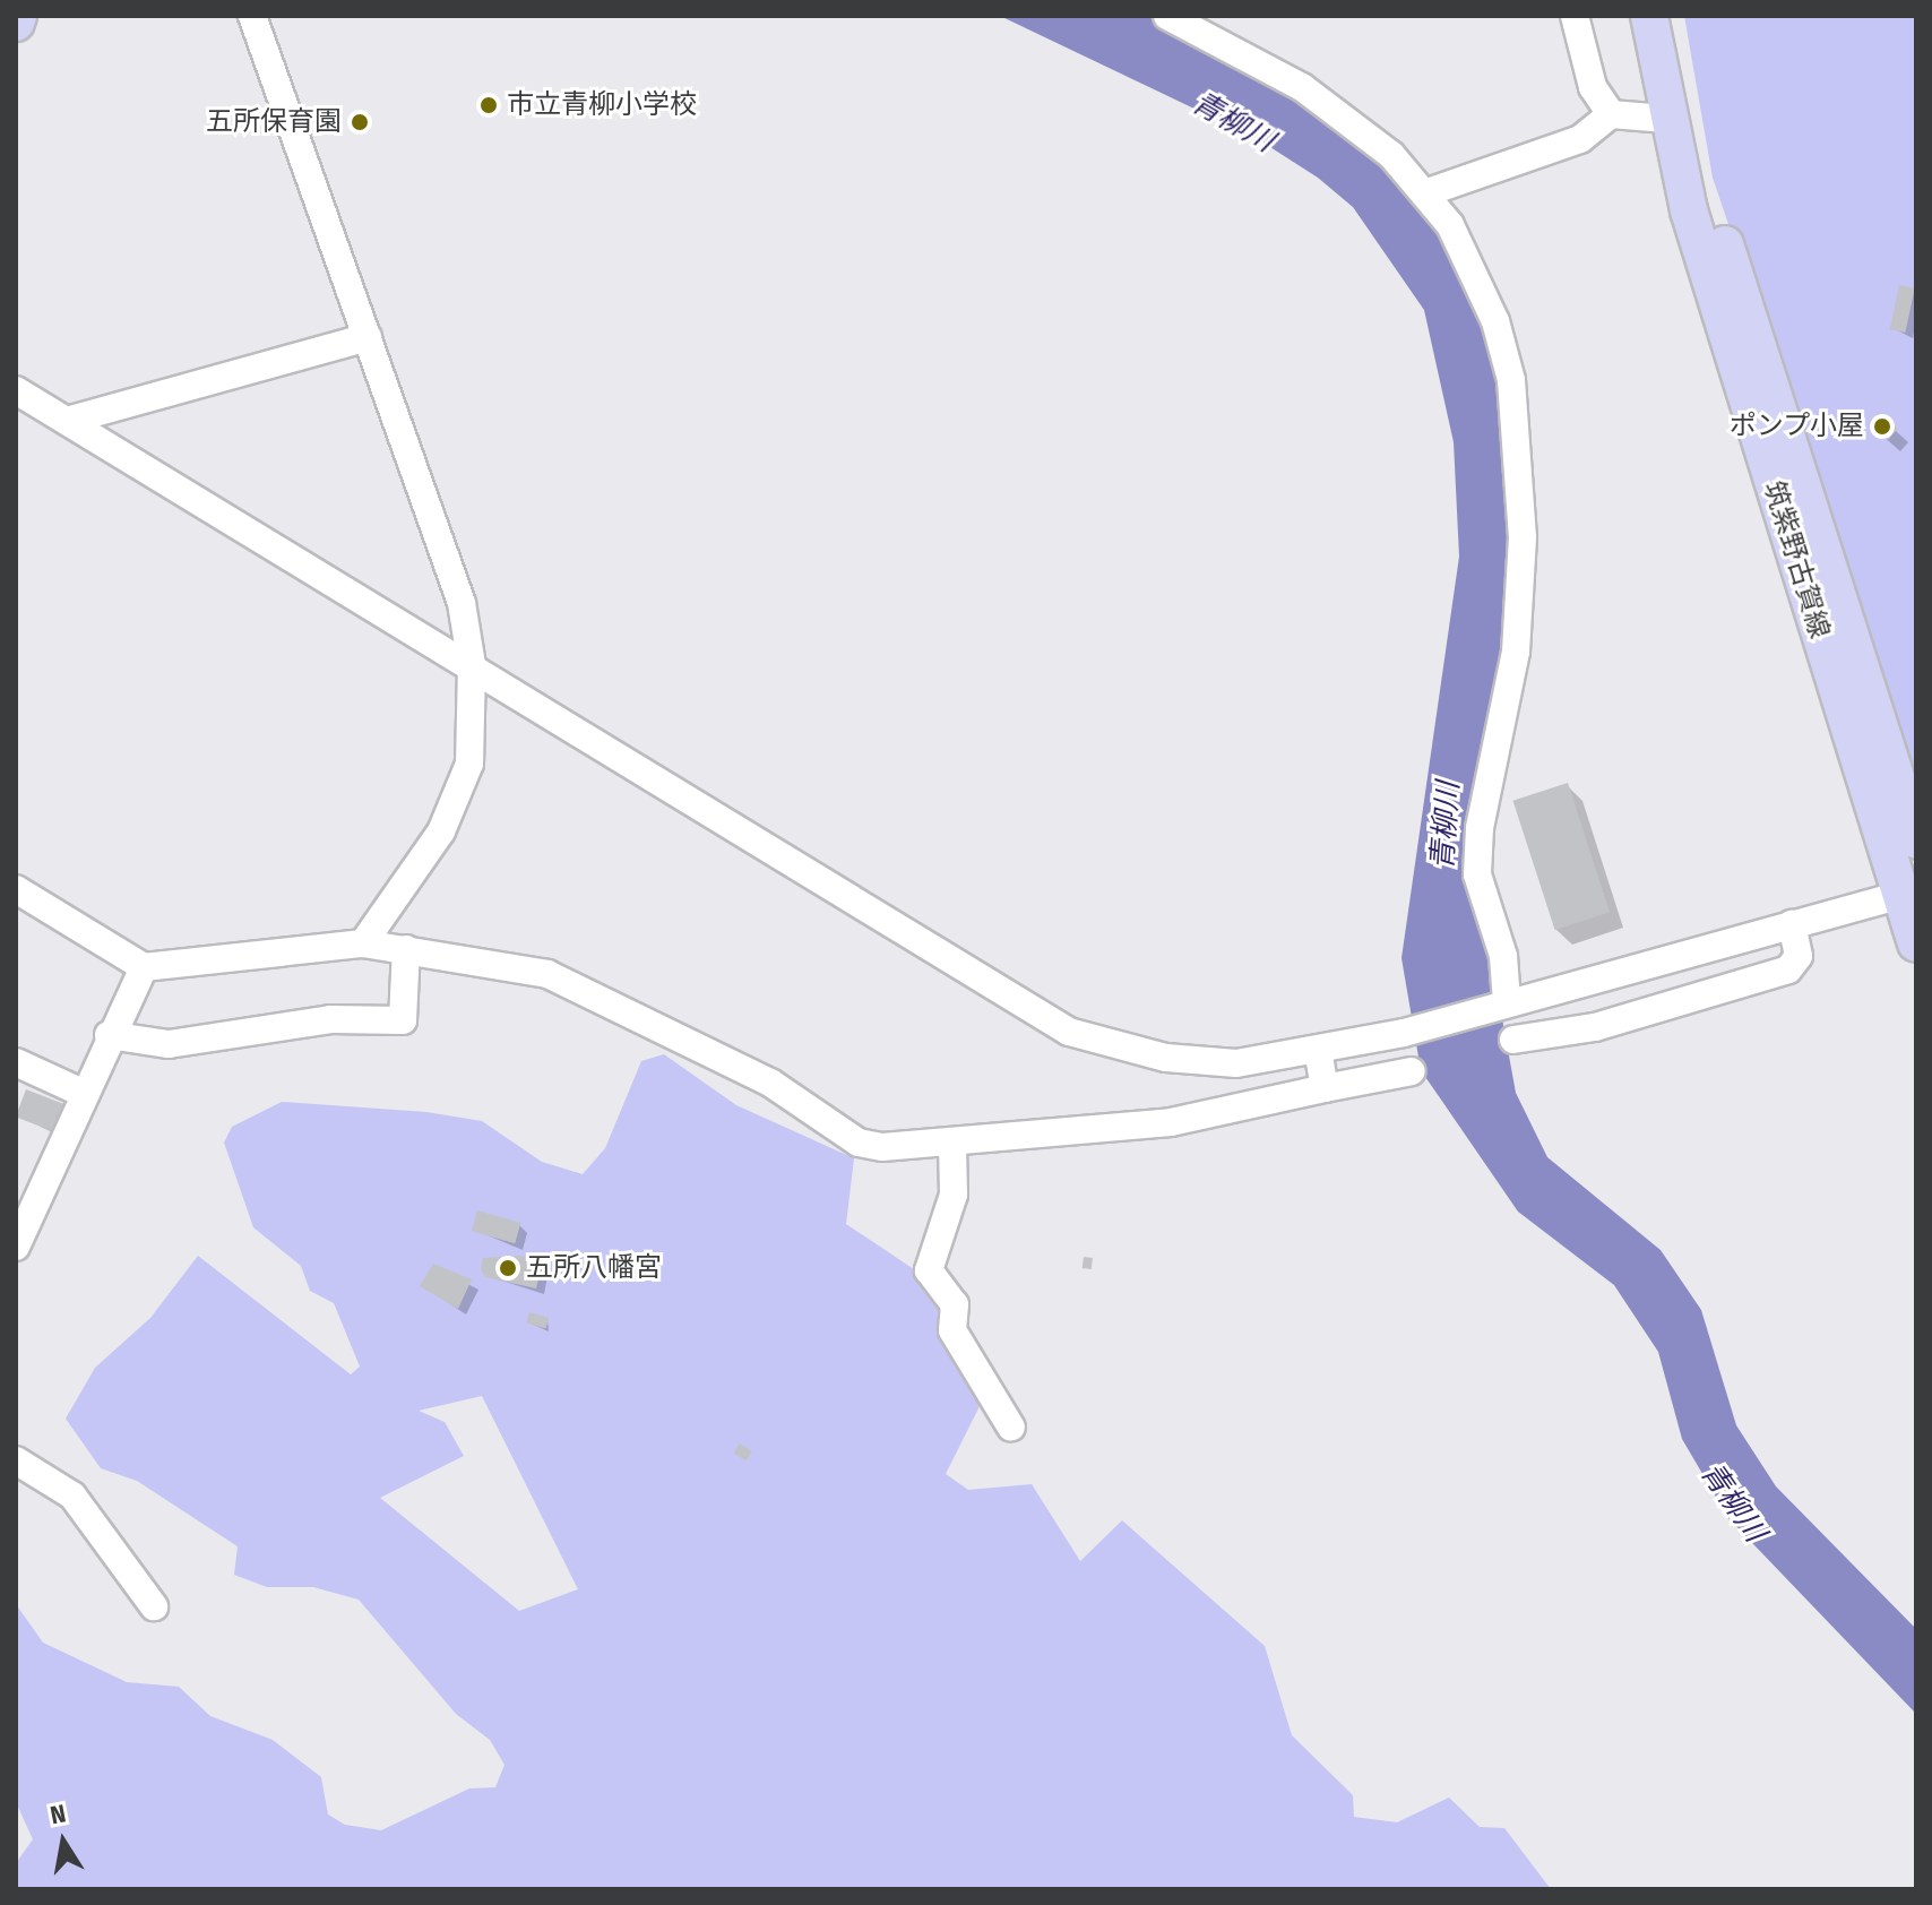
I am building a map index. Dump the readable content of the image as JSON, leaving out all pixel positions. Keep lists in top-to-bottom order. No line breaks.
{"streets":{"main road":["筑紫野古賀線"]},"water":["青柳川"],"places":["市立青柳小学校","五所保育園","ポンプ小屋","五所八幡宮"],"north":"top"}
